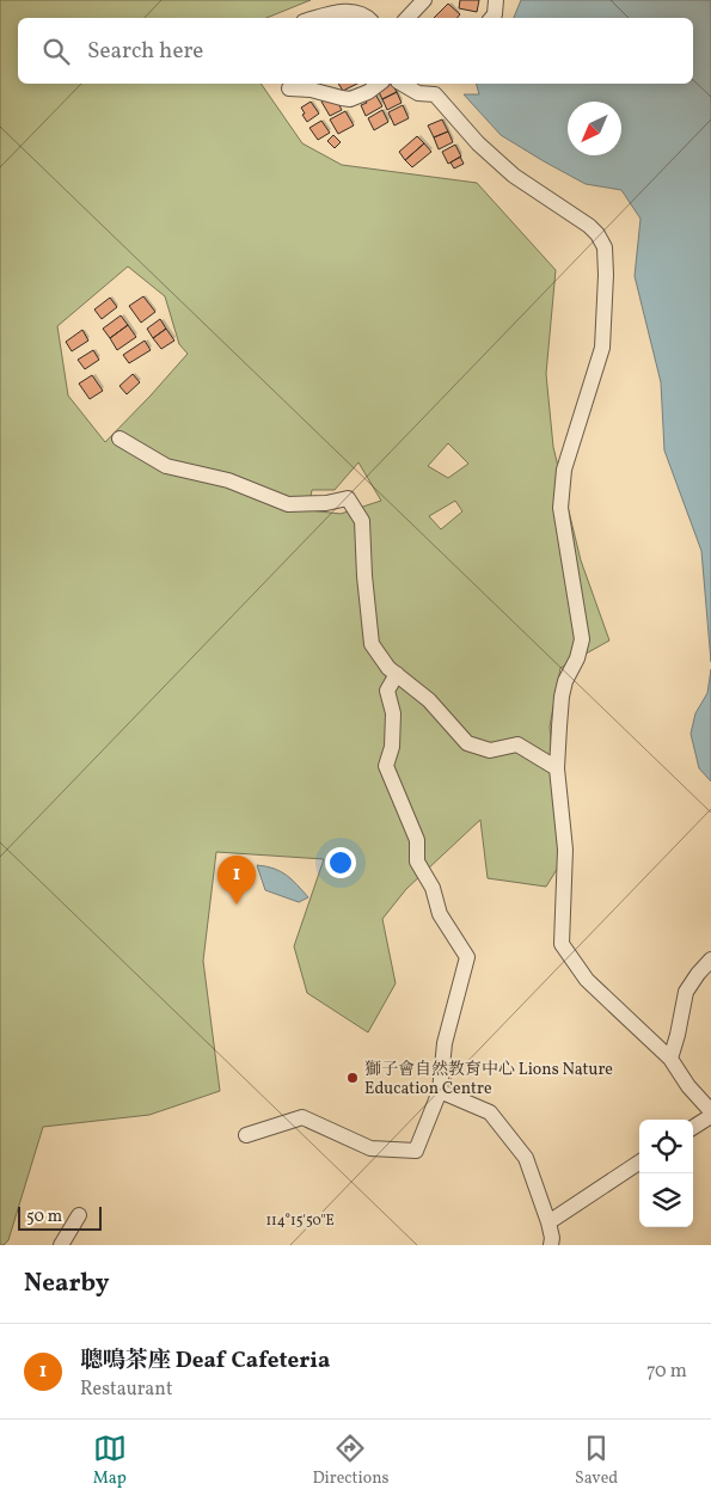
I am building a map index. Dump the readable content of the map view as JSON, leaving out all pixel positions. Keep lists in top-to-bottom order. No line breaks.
{"places":["獅子會自然教育中心 Lions Nature Education Centre"],"scale_bar":"50 m","north":"bottom left","page":{"search":"Search here","pins":"1","scale":"50 m","heading":"Nearby","list":[{"mark":"1","name":"聰鳴茶座 Deaf Cafeteria","note":"Restaurant","value":"70 m"}],"nav":["Map","Directions","Saved"]},"coordinates":["114°15'50\"E"]}
